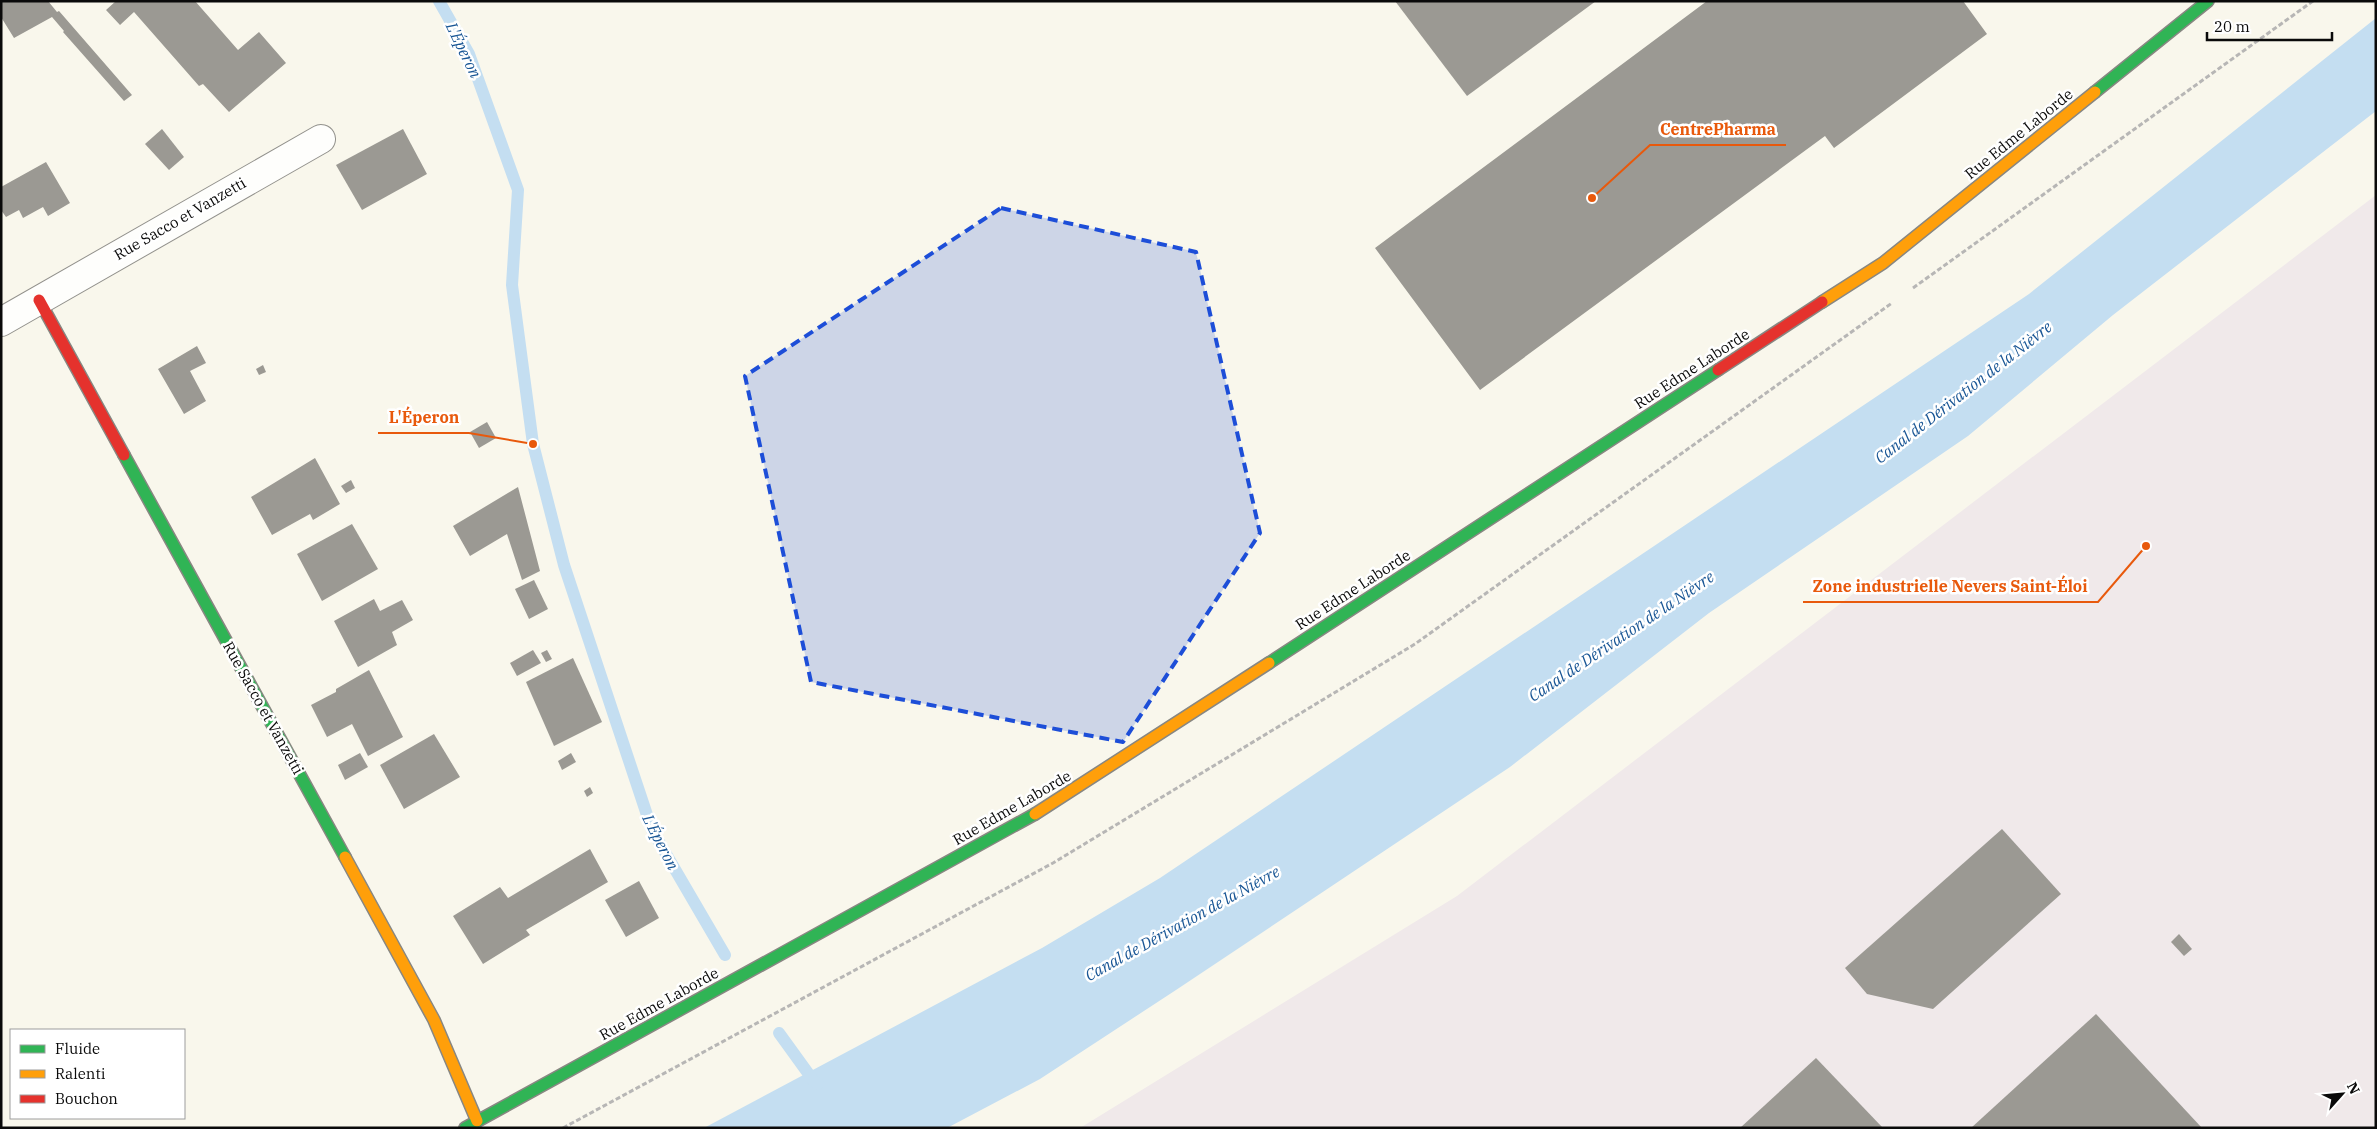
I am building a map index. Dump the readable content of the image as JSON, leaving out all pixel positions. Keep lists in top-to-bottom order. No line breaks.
{"streets":{"street":["Rue Edme Laborde","Rue Sacco et Vanzetti"]},"crossings":[["Rue Edme Laborde","Rue Sacco et Vanzetti"]],"water":["L'Éperon","Canal de Dérivation de la Nièvre"],"places":["CentrePharma","L'Éperon","Zone industrielle Nevers Saint-Éloi"],"legend":["Fluide","Ralenti","Bouchon"],"scale_bar":"20 m","north":"top right"}
